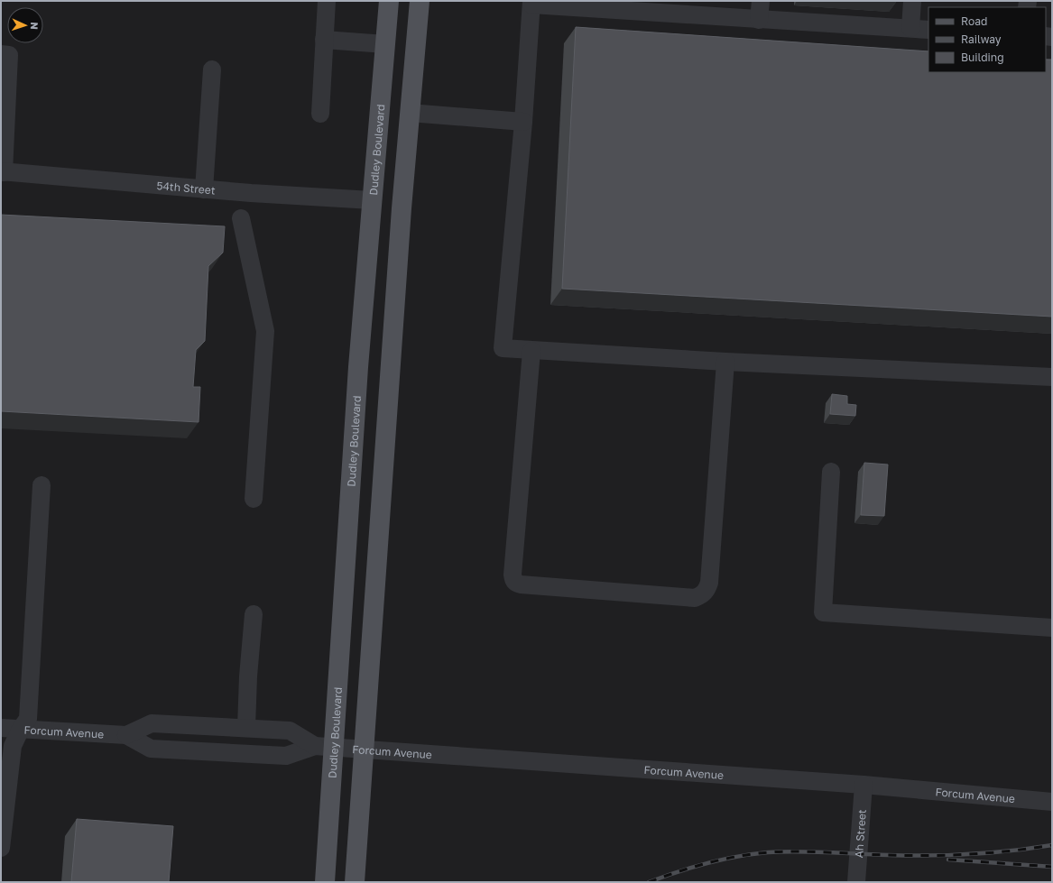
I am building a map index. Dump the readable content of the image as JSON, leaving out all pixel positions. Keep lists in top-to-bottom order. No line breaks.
{"streets":{"main road":["Dudley Boulevard"],"street":["54th Street","Forcum Avenue","Ah Street"]},"crossings":[["Dudley Boulevard","54th Street"],["Dudley Boulevard","Forcum Avenue"],["Forcum Avenue","Ah Street"]],"legend":["Road","Railway","Building"],"north":"right"}
